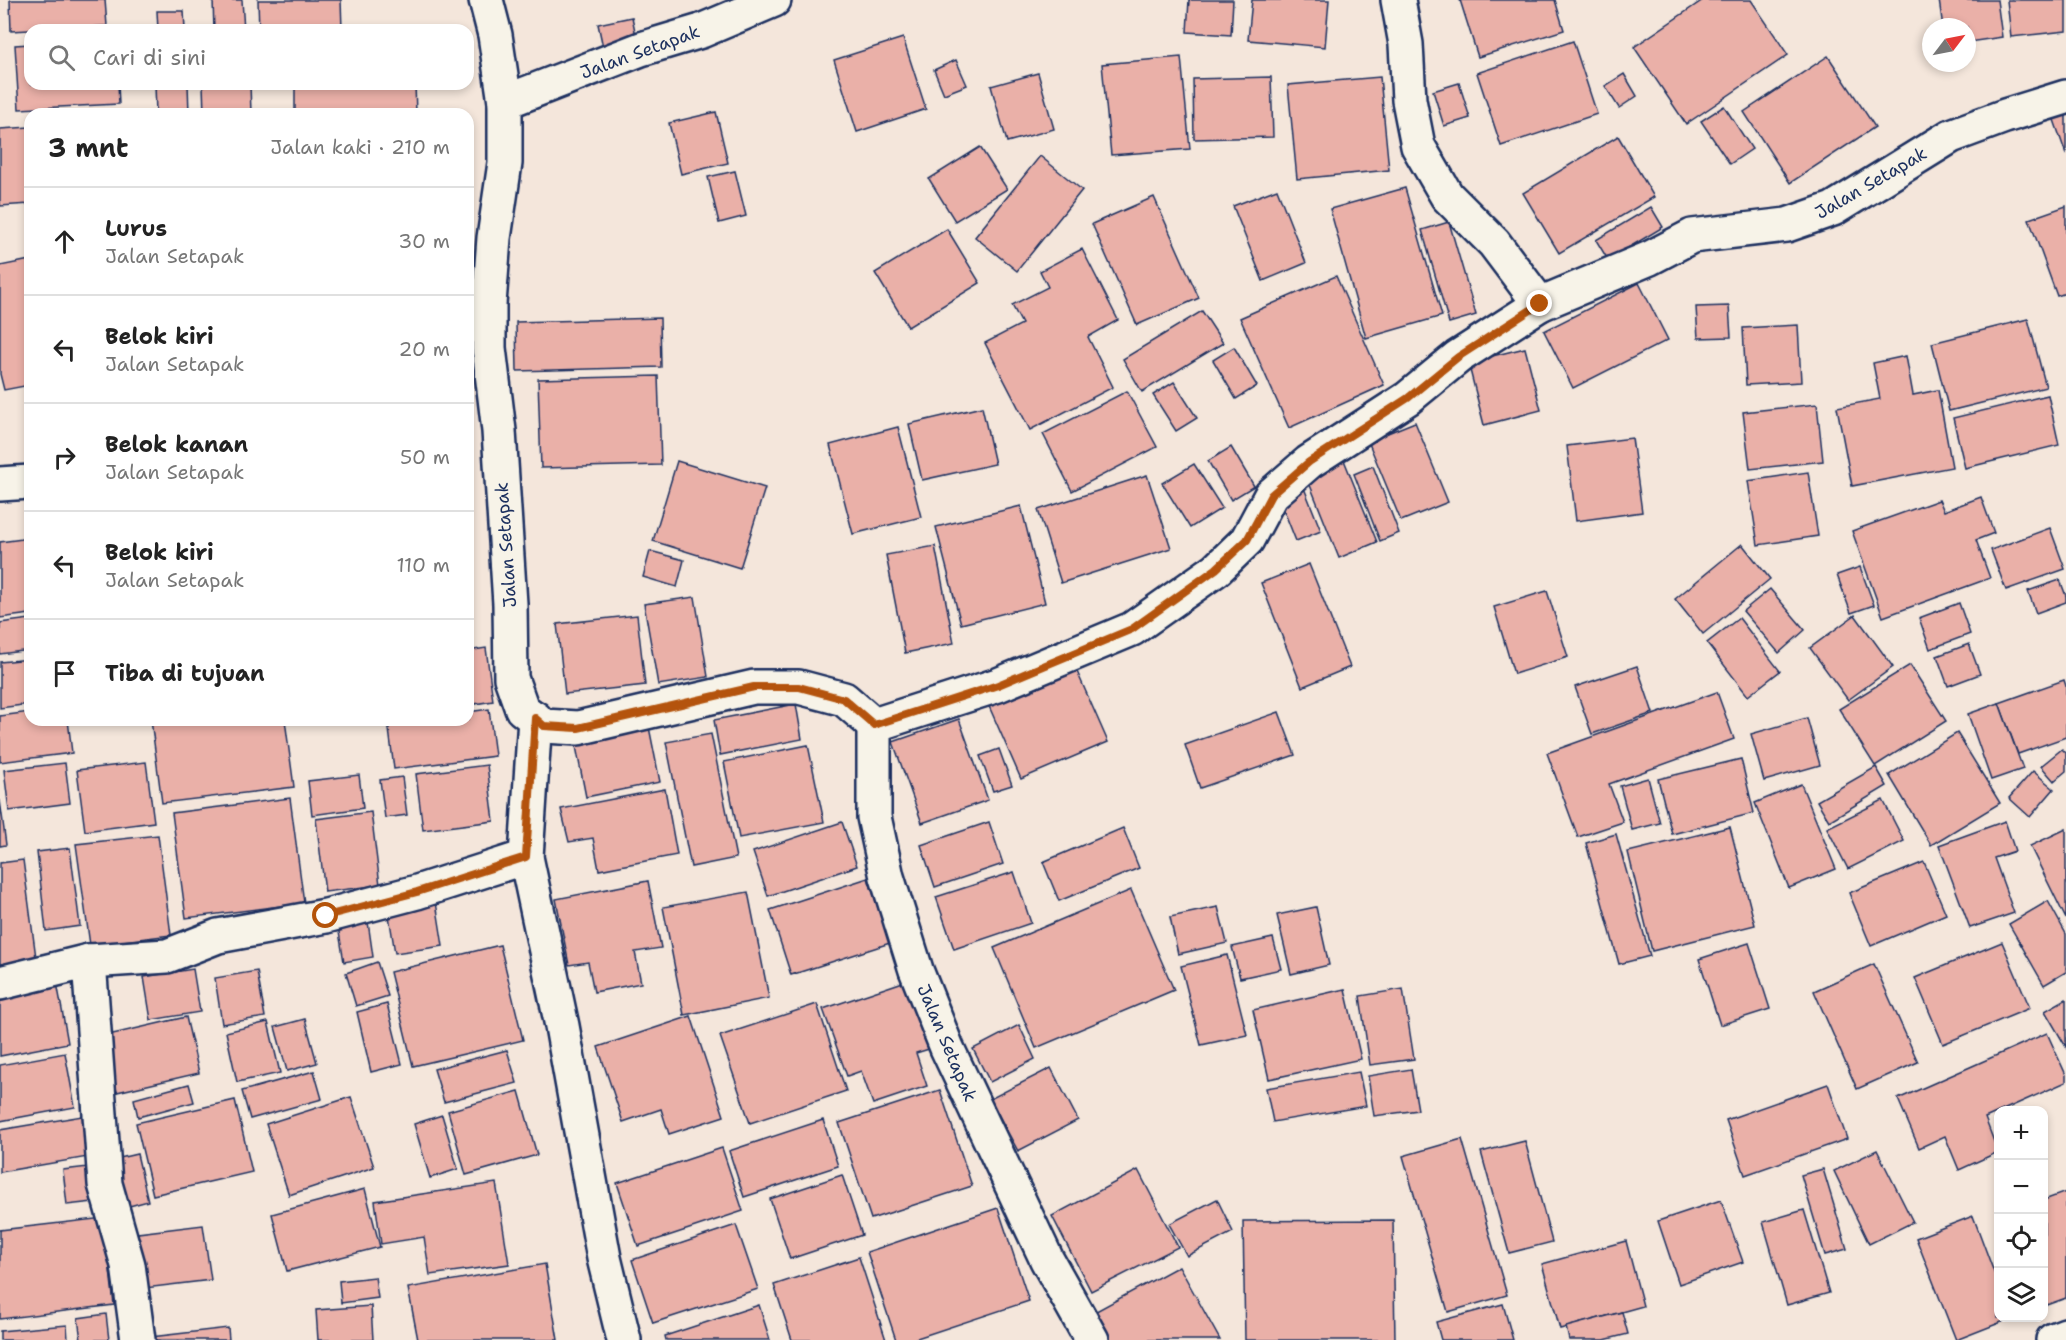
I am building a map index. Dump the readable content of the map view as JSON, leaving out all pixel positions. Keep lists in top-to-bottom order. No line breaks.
{"streets":{"street":["Jalan Setapak"]},"north":"top right","page":{"search":"Cari di sini","heading":["3 mnt","Jalan kaki · 210 m"],"list":[["Lurus","Jalan Setapak","30 m"],["Belok kiri","Jalan Setapak","20 m"],["Belok kanan","Jalan Setapak","50 m"],["Belok kiri","Jalan Setapak","110 m"],"Tiba di tujuan"],"map_buttons":["+","−"]}}
